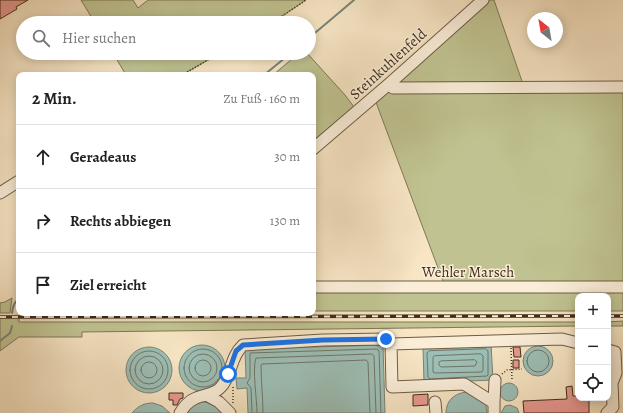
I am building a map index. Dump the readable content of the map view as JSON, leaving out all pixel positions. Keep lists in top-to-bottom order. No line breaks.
{"streets":{"street":["Steinkuhlenfeld","Wehler Marsch"]},"north":"top left","page":{"search":"Hier suchen","heading":["2 Min.","Zu Fuß · 160 m"],"list":[["Geradeaus","30 m"],["Rechts abbiegen","130 m"],"Ziel erreicht"],"map_buttons":["+","−"]}}
